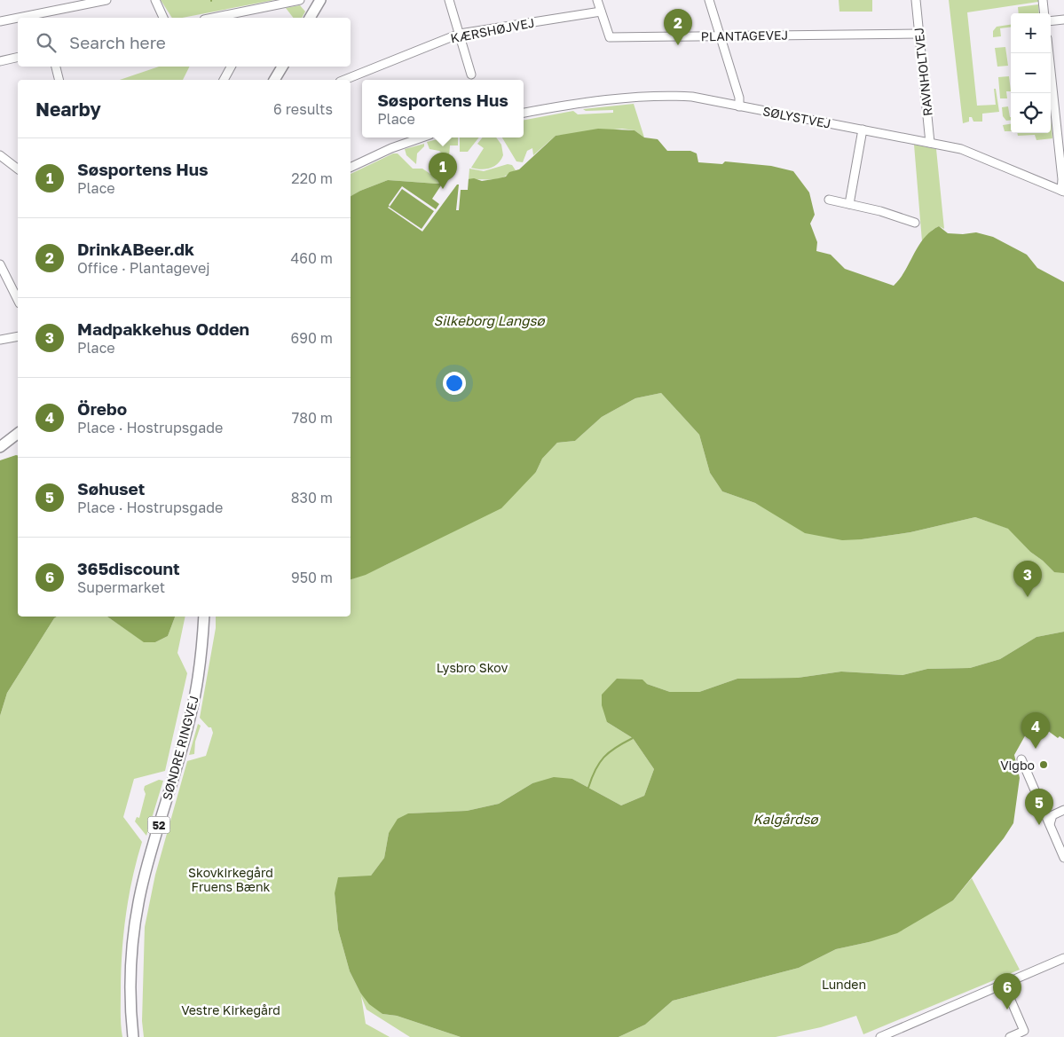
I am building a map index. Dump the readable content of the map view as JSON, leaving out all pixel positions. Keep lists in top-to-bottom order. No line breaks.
{"streets":{"main road":["SØNDRE RINGVEJ","52"],"street":["KÆRSHØJVEJ","PLANTAGEVEJ","RAVNHOLTVEJ","SØLYSTVEJ"]},"crossings":[["KÆRSHØJVEJ","PLANTAGEVEJ"],["PLANTAGEVEJ","RAVNHOLTVEJ"],["RAVNHOLTVEJ","SØLYSTVEJ"]],"water":["Silkeborg Langsø","Kalgårdsø"],"parks":["Lysbro Skov","Skovkirkegård Fruens Bænk","Lunden","Vestre Kirkegård"],"places":["Vigbo"],"page":{"pins":["2","1","3","4","5","6"],"map_buttons":["+","−"],"search":"Search here","popup":["Søsportens Hus","Place"],"heading":["Nearby","6 results"],"list":[{"mark":"1","name":"Søsportens Hus","note":"Place","value":"220 m"},{"mark":"2","name":"DrinkABeer.dk","note":"Office · Plantagevej","value":"460 m"},{"mark":"3","name":"Madpakkehus Odden","note":"Place","value":"690 m"},{"mark":"4","name":"Örebo","note":"Place · Hostrupsgade","value":"780 m"},{"mark":"5","name":"Søhuset","note":"Place · Hostrupsgade","value":"830 m"},{"mark":"6","name":"365discount","note":"Supermarket","value":"950 m"}]}}
